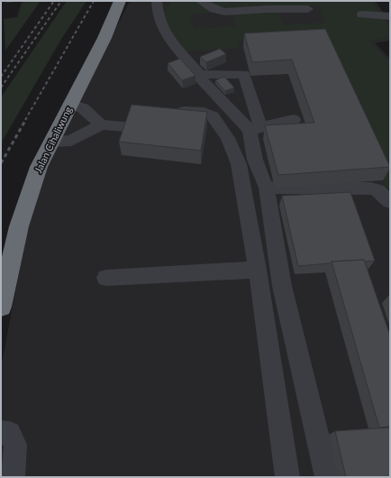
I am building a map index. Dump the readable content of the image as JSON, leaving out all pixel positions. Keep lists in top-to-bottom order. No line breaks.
{"streets":{"highway":["Jalan Cihaliwung"]}}
